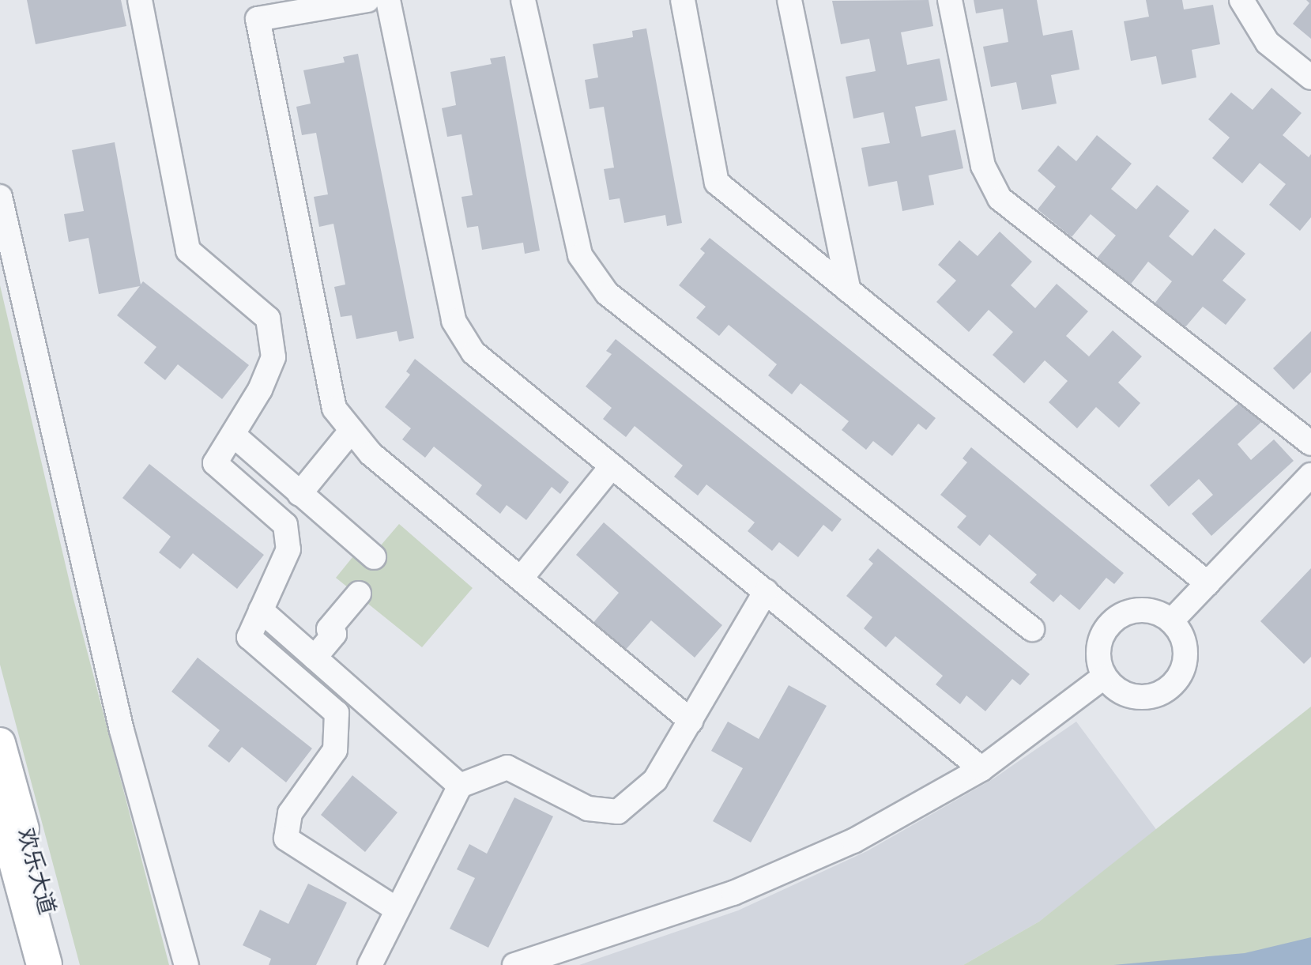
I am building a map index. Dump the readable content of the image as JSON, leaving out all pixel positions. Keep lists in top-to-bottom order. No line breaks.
{"streets":{"highway":["欢乐大道"]}}
